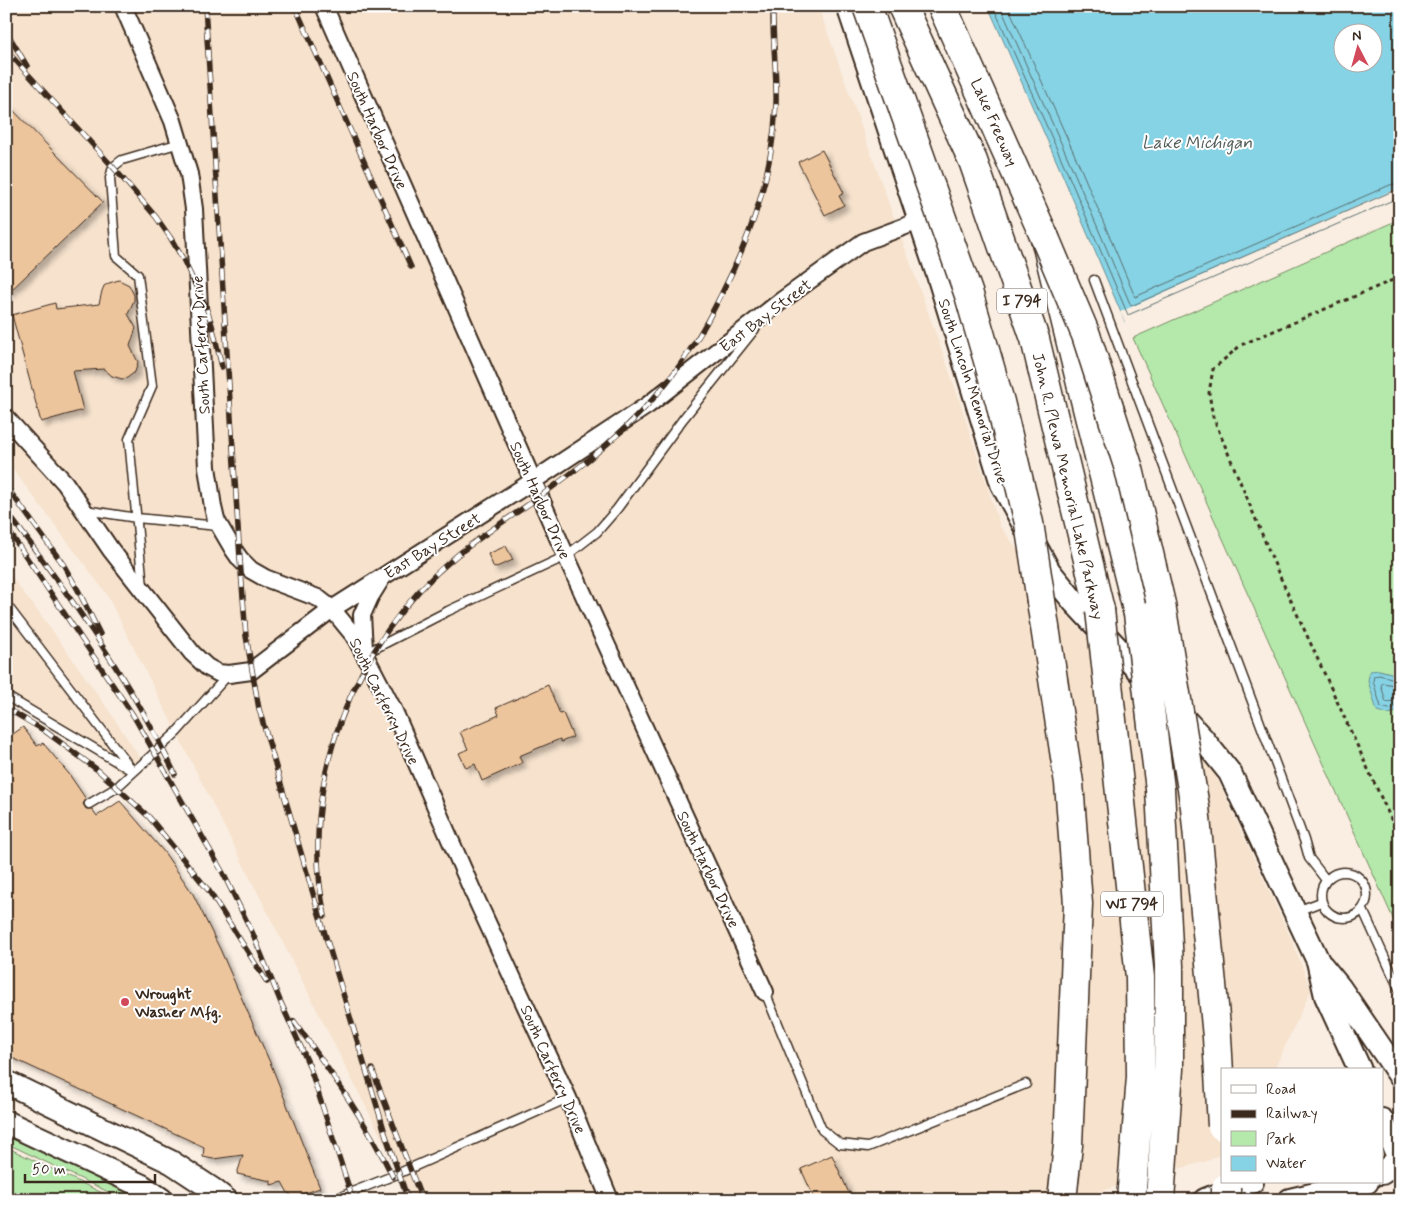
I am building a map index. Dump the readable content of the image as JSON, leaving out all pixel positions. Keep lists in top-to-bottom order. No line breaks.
{"streets":{"highway":["Lake Freeway","I 794","John R. Plewa Memorial Lake Parkway","WI 794"],"street":["South Harbor Drive","East Bay Street","South Carferry Drive","South Lincoln Memorial Drive"]},"crossings":[["Lake Freeway","I 794"],["South Harbor Drive","East Bay Street"],["I 794","WI 794"],["East Bay Street","South Carferry Drive"],["East Bay Street","South Lincoln Memorial Drive"]],"water":["Lake Michigan"],"places":["Wrought Washer Mfg."],"legend":["Road","Railway","Park","Water"],"scale_bar":"50 m","north":"top"}
